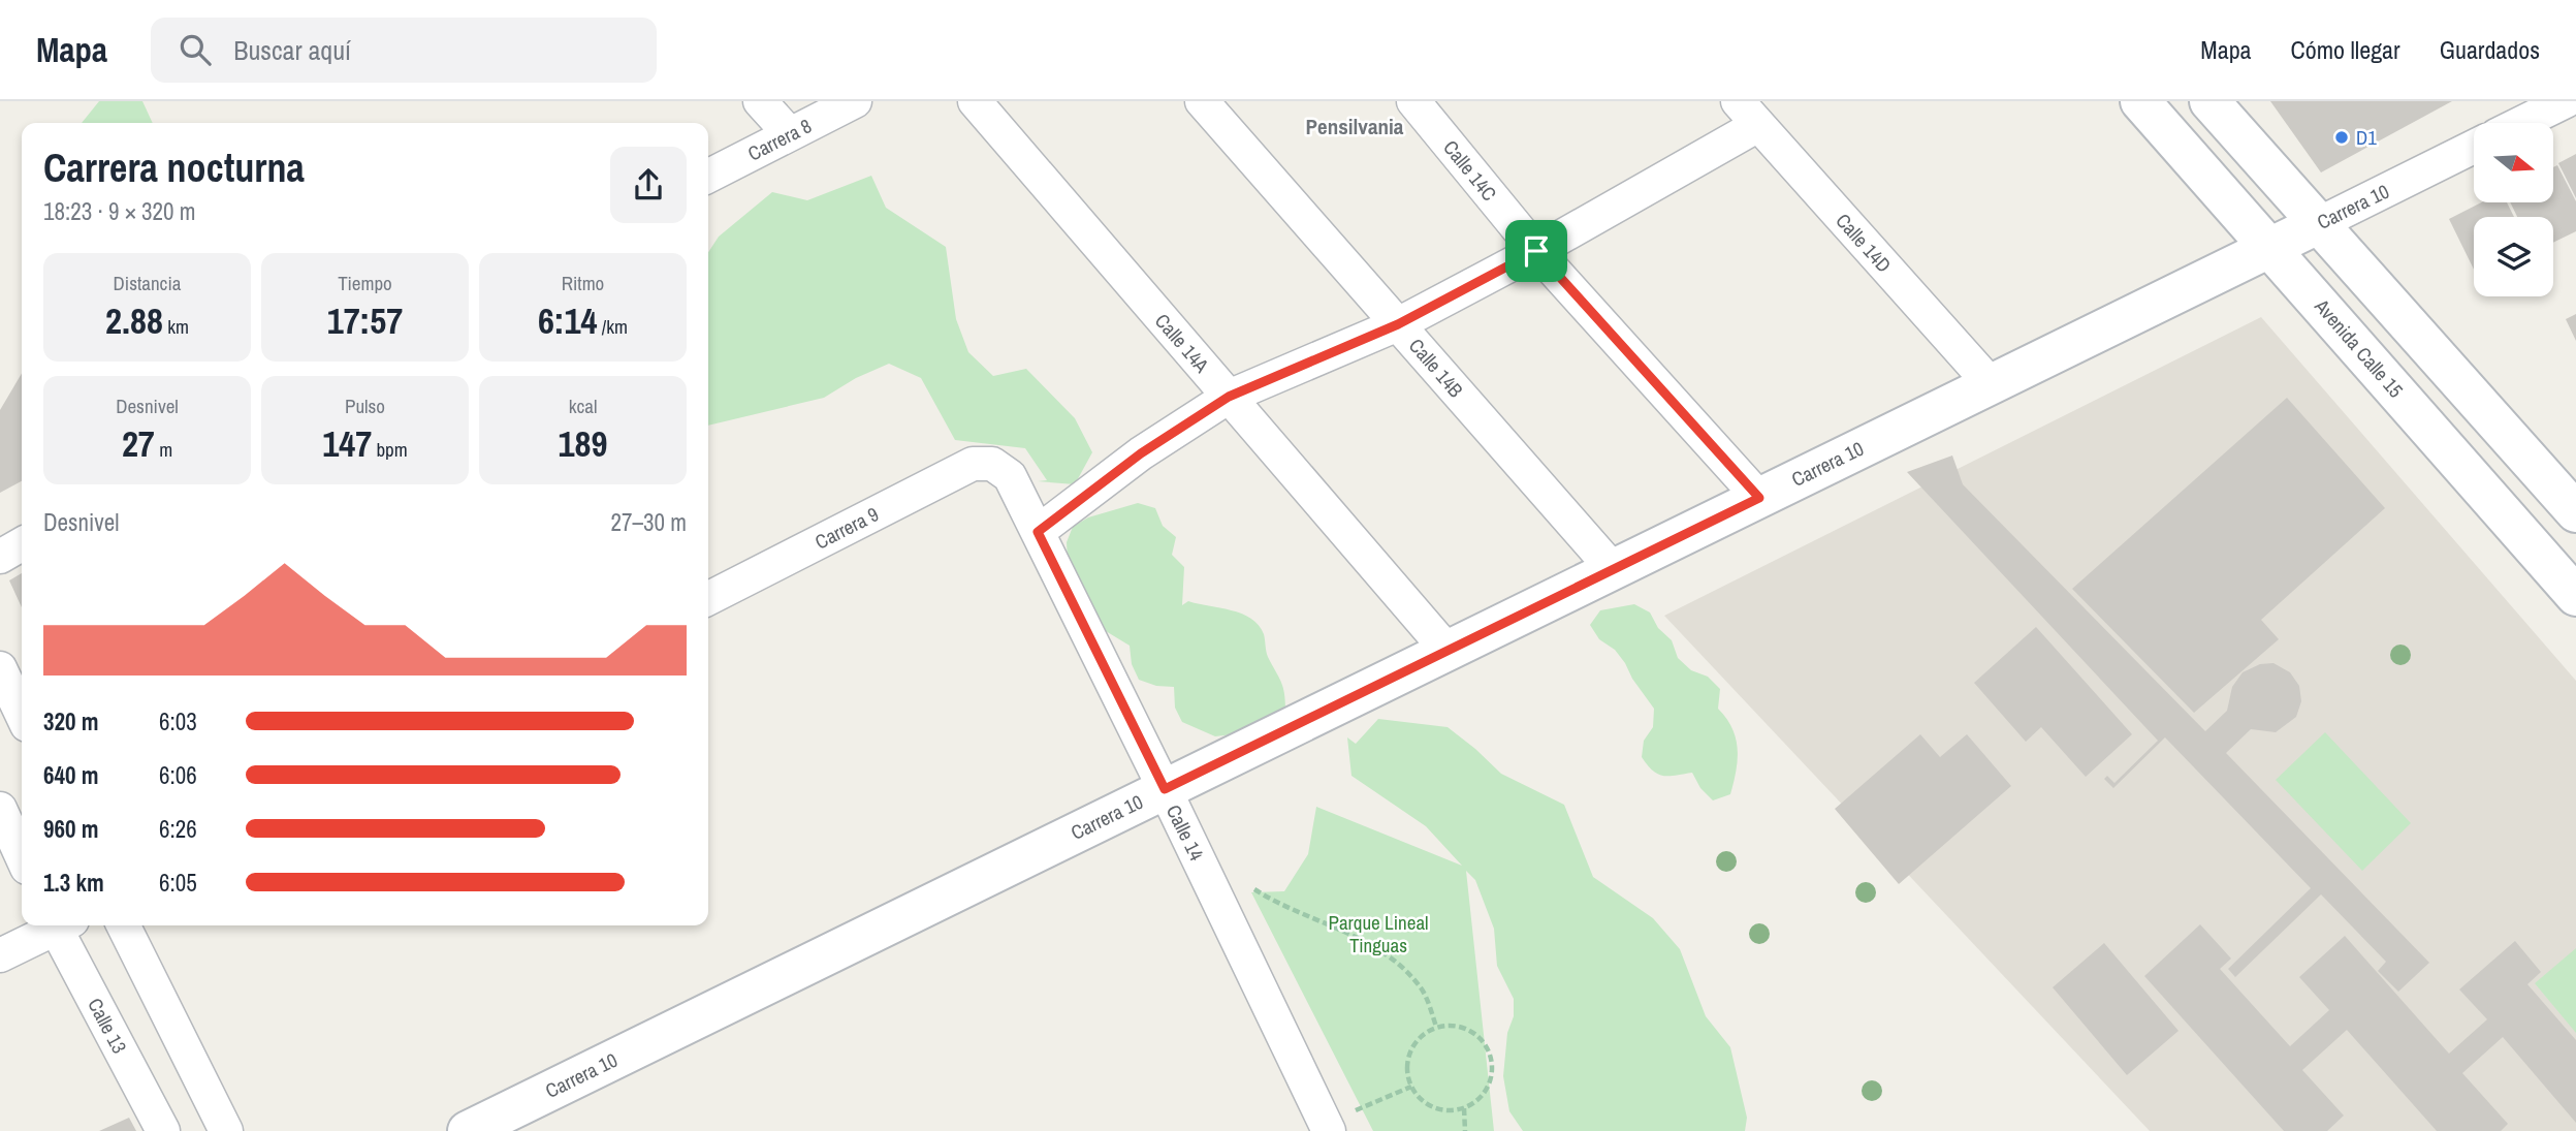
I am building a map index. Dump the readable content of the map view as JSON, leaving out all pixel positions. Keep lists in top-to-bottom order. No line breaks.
{"streets":{"street":["Carrera 8","Calle 14C","Carrera 10","Calle 14D","Calle 14A","Avenida Calle 15","Calle 14B","Carrera 9","Calle 14","Calle 13"]},"crossings":[["Calle 14C","Carrera 10"],["Carrera 10","Calle 14D"],["Carrera 10","Calle 14A"],["Carrera 10","Avenida Calle 15"],["Carrera 10","Calle 14B"],["Carrera 10","Calle 14"],["Carrera 9","Calle 14"]],"districts":["Pensilvania"],"parks":["Parque Lineal Tinguas"],"places":["D1"],"north":"right","page":{"header":"Mapa","search":"Buscar aquí","nav":["Mapa","Cómo llegar","Guardados"],"heading":["Carrera nocturna","18:23 · 9 × 320 m"],"stats":[["Distancia","2.88 km"],["Tiempo","17:57"],["Ritmo","6:14 /km"],["Desnivel","27 m"],["Pulso","147 bpm"],["kcal","189"]],"chart":["Desnivel","27–30 m"],"list":[{"name":"320 m","note":"6:03"},{"name":"640 m","note":"6:06"},{"name":"960 m","note":"6:26"},{"name":"1.3 km","note":"6:05"}]}}
